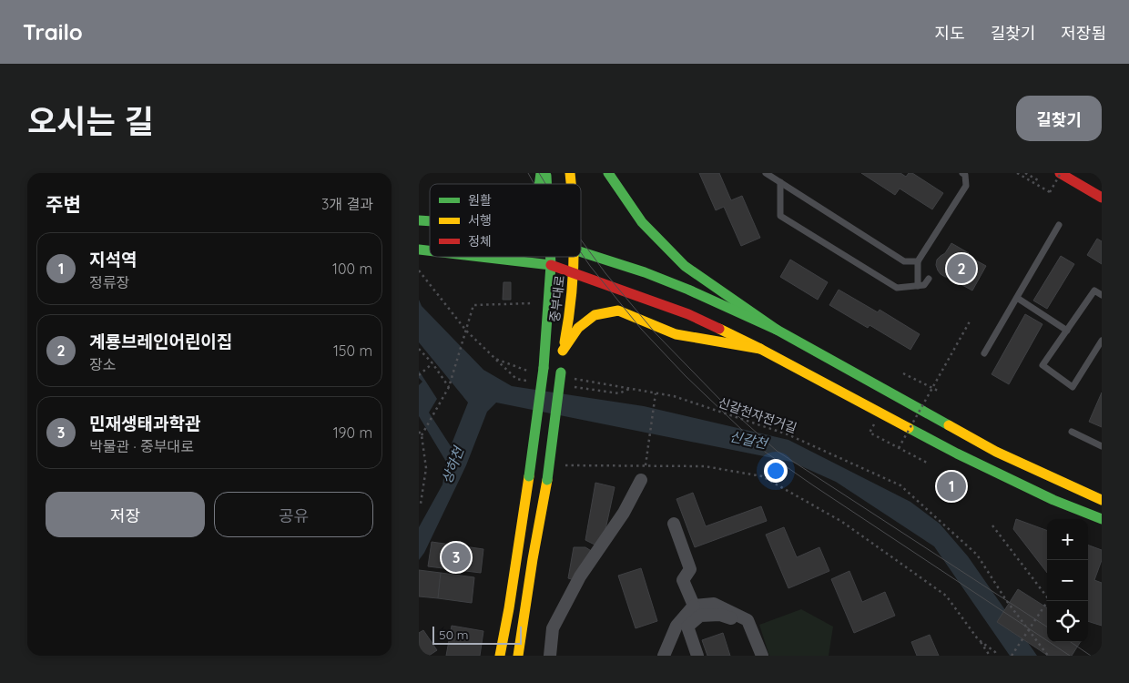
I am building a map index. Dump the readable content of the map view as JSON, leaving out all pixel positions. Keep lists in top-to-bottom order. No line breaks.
{"streets":{"main road":["중부대로"],"path":["신갈천자전거길"]},"water":["신갈천","상하천"],"legend":["원활","서행","정체"],"scale_bar":"50 m","page":{"header":"Trailo","nav":["지도","길찾기","저장됨"],"title":"오시는 길","buttons":["길찾기",["저장","공유"]],"heading":["주변","3개 결과"],"list":[{"mark":"1","name":"지석역","note":"정류장","value":"100 m"},{"mark":"2","name":"계룡브레인어린이집","note":"장소","value":"150 m"},{"mark":"3","name":"민재생태과학관","note":"박물관 · 중부대로","value":"190 m"}],"pins":["2","1","3"],"map_buttons":["+","−"],"scale":"50 m"}}
